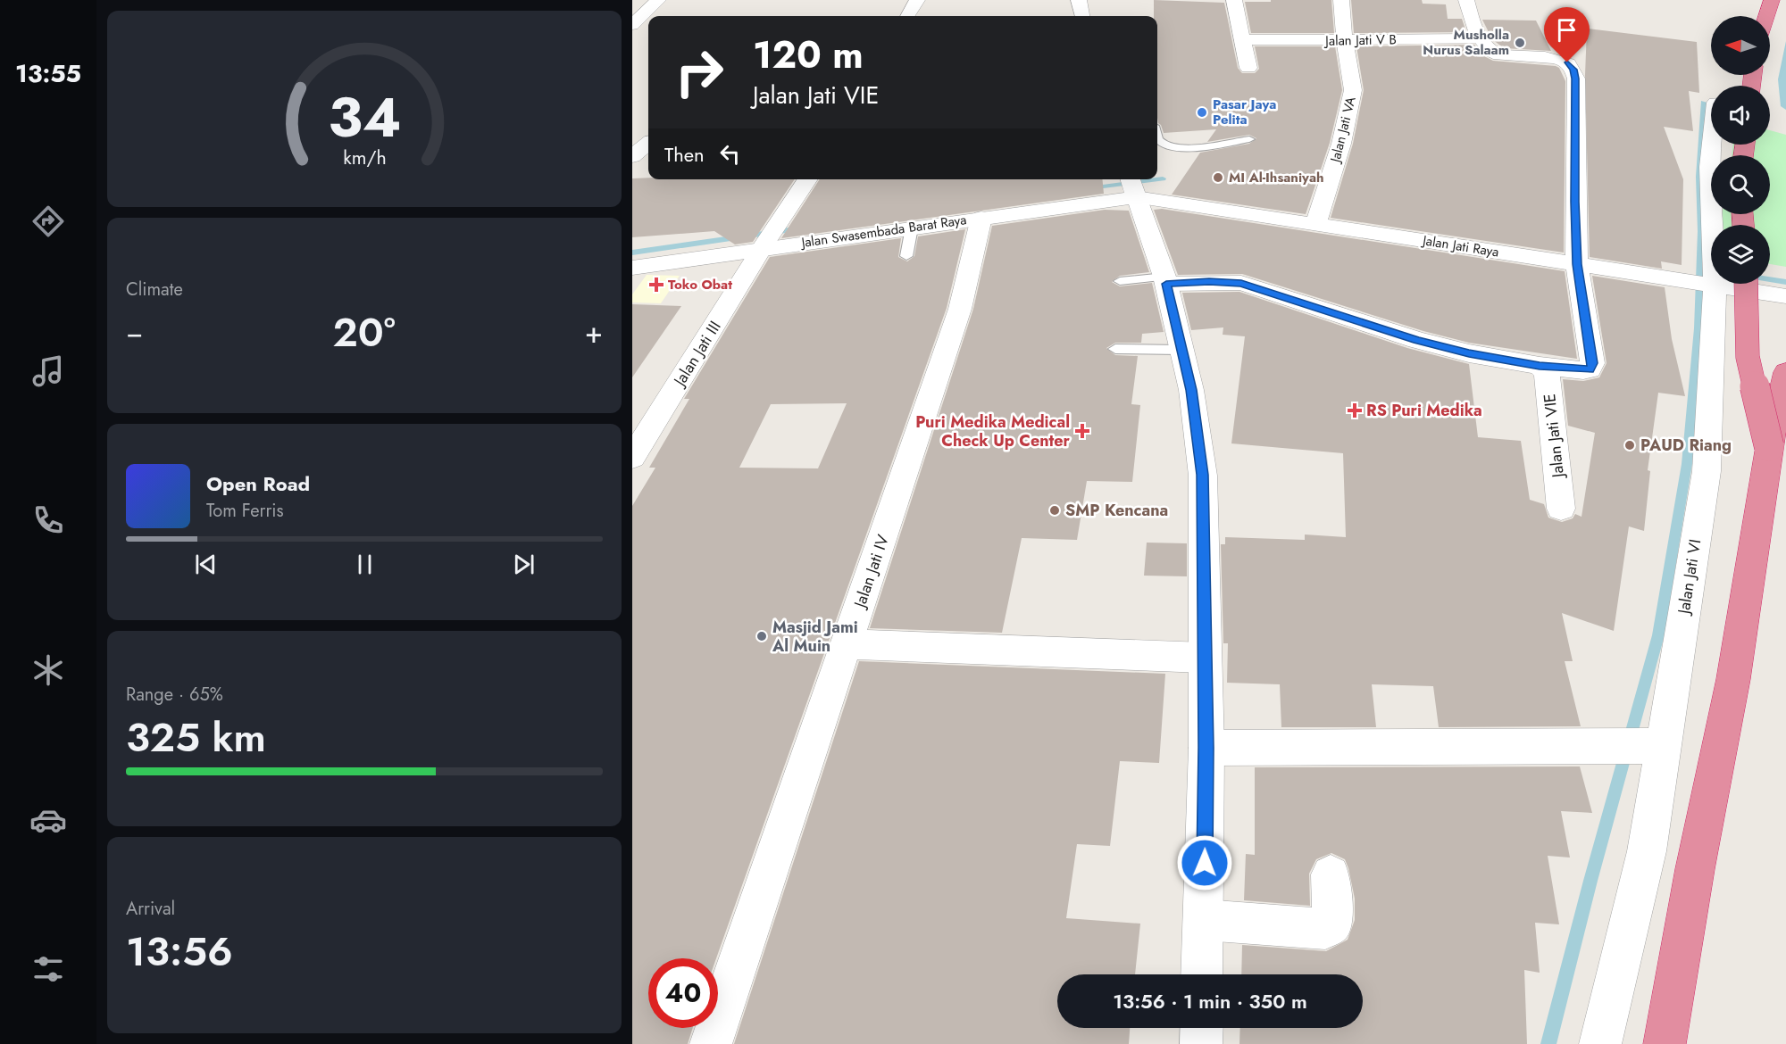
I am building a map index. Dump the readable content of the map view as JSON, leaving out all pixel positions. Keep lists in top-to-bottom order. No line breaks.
{"streets":{"street":["Jalan Jati V B","Jalan Jati VA","Jalan Swasembada Barat Raya","Jalan Jati Raya","Jalan Jati III","Jalan Jati VIE","Jalan Jati IV","Jalan Jati VI"]},"crossings":[["Jalan Jati V B","Jalan Jati VA"],["Jalan Jati VA","Jalan Jati Raya"],["Jalan Swasembada Barat Raya","Jalan Jati Raya"],["Jalan Swasembada Barat Raya","Jalan Jati III"],["Jalan Swasembada Barat Raya","Jalan Jati IV"]],"places":{"other":["Musholla Nurus Salaam","Pasar Jaya Pelita","MI Al-Ihsaniyah","PAUD Riang","SMP Kencana","Masjid Jami Al Muin"],"health":["Toko Obat","RS Puri Medika","Puri Medika Medical Check Up Center"]},"north":"left","page":{"tabs":"13:55","turn":["120 m","Jalan Jati VIE"],"then":"Then","tile":["Climate",["Range · 65%","325 km"],["Arrival","13:56"]],"heat":["−","20°","+"],"song":["Open Road","Tom Ferris"],"limit":"40","trip":"13:56 · 1 min · 350 m","gauge":["34","km/h"]}}
